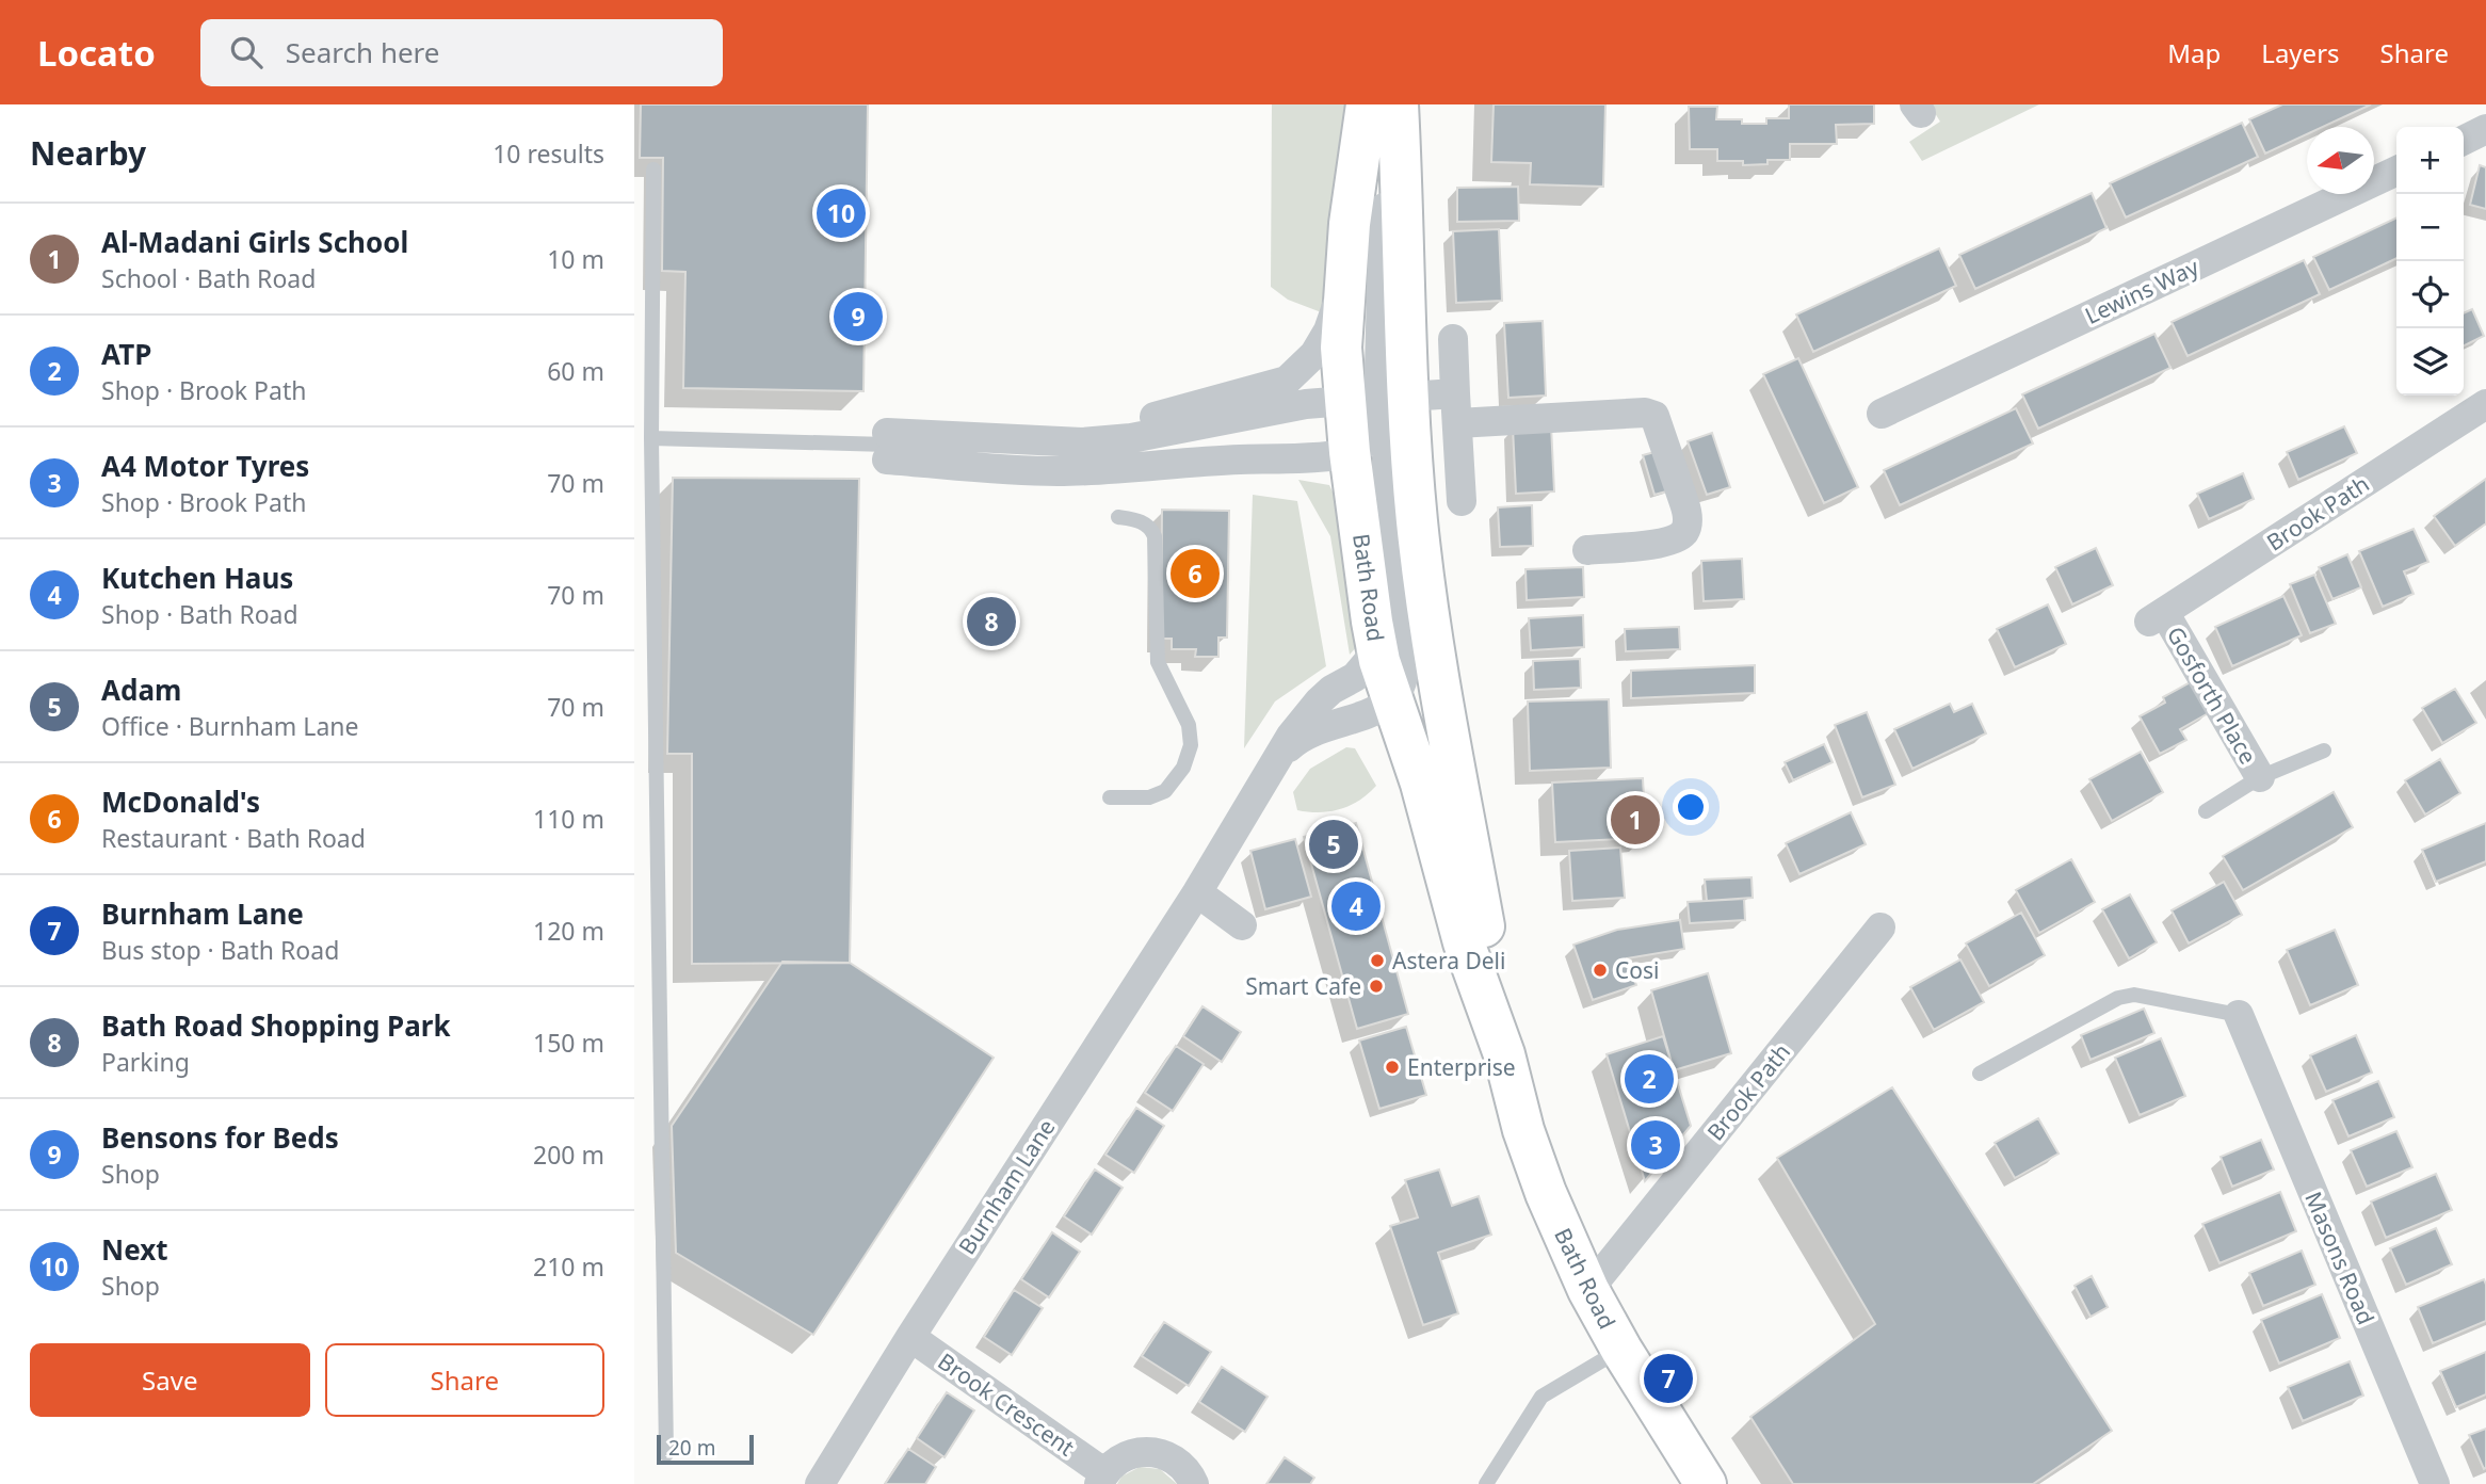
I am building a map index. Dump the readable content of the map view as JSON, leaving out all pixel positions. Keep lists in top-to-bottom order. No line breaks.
{"streets":{"main road":["Bath Road"],"street":["Lewins Way","Brook Path","Gosforth Place","Burnham Lane","Masons Road","Brook Crescent"]},"crossings":[["Brook Path","Bath Road"],["Brook Path","Gosforth Place"],["Bath Road","Burnham Lane"],["Burnham Lane","Brook Crescent"]],"places":["Astera Deli","Cosi","Smart Cafe","Enterprise"],"scale_bar":"20 m","north":"left","page":{"header":"Locato","search":"Search here","nav":["Map","Layers","Share"],"heading":["Nearby","10 results"],"map_buttons":["+","−"],"pins":["10","9","6","8","1","5","4","2","3","7"],"list":[{"mark":"1","name":"Al-Madani Girls School","note":"School · Bath Road","value":"10 m"},{"mark":"2","name":"ATP","note":"Shop · Brook Path","value":"60 m"},{"mark":"3","name":"A4 Motor Tyres","note":"Shop · Brook Path","value":"70 m"},{"mark":"4","name":"Kutchen Haus","note":"Shop · Bath Road","value":"70 m"},{"mark":"5","name":"Adam","note":"Office · Burnham Lane","value":"70 m"},{"mark":"6","name":"McDonald's","note":"Restaurant · Bath Road","value":"110 m"},{"mark":"7","name":"Burnham Lane","note":"Bus stop · Bath Road","value":"120 m"},{"mark":"8","name":"Bath Road Shopping Park","note":"Parking","value":"150 m"},{"mark":"9","name":"Bensons for Beds","note":"Shop","value":"200 m"},{"mark":"10","name":"Next","note":"Shop","value":"210 m"}],"buttons":["Save","Share"],"scale":"20 m"}}
